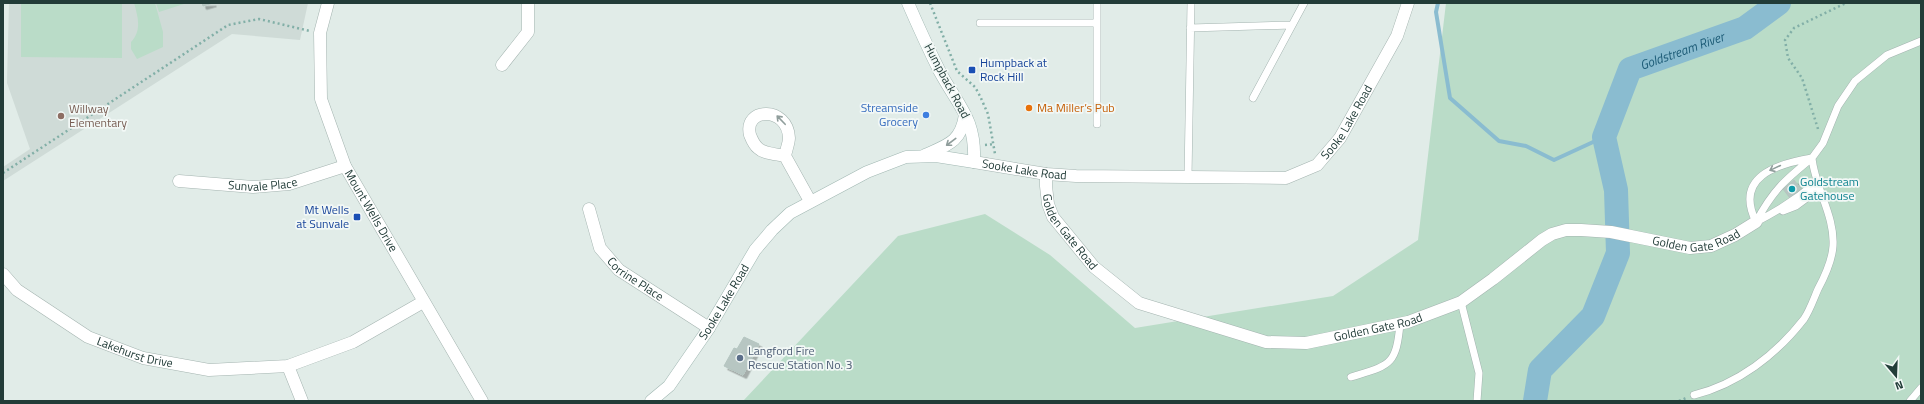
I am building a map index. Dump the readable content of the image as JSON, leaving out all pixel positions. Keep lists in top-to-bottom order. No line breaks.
{"streets":{"street":["Humpback Road","Sooke Lake Road","Sunvale Place","Mount Wells Drive","Golden Gate Road","Corrine Place","Lakehurst Drive"]},"crossings":[["Humpback Road","Sooke Lake Road"],["Sooke Lake Road","Golden Gate Road"],["Sooke Lake Road","Corrine Place"],["Sunvale Place","Mount Wells Drive"],["Mount Wells Drive","Lakehurst Drive"]],"water":["Goldstream River"],"places":{"transit":["Humpback at Rock Hill","Mt Wells at Sunvale"],"other":["Ma Miller’s Pub","Streamside Grocery","Willway Elementary","Goldstream Gatehouse","Langford Fire Rescue Station No. 3"]},"north":"bottom"}
